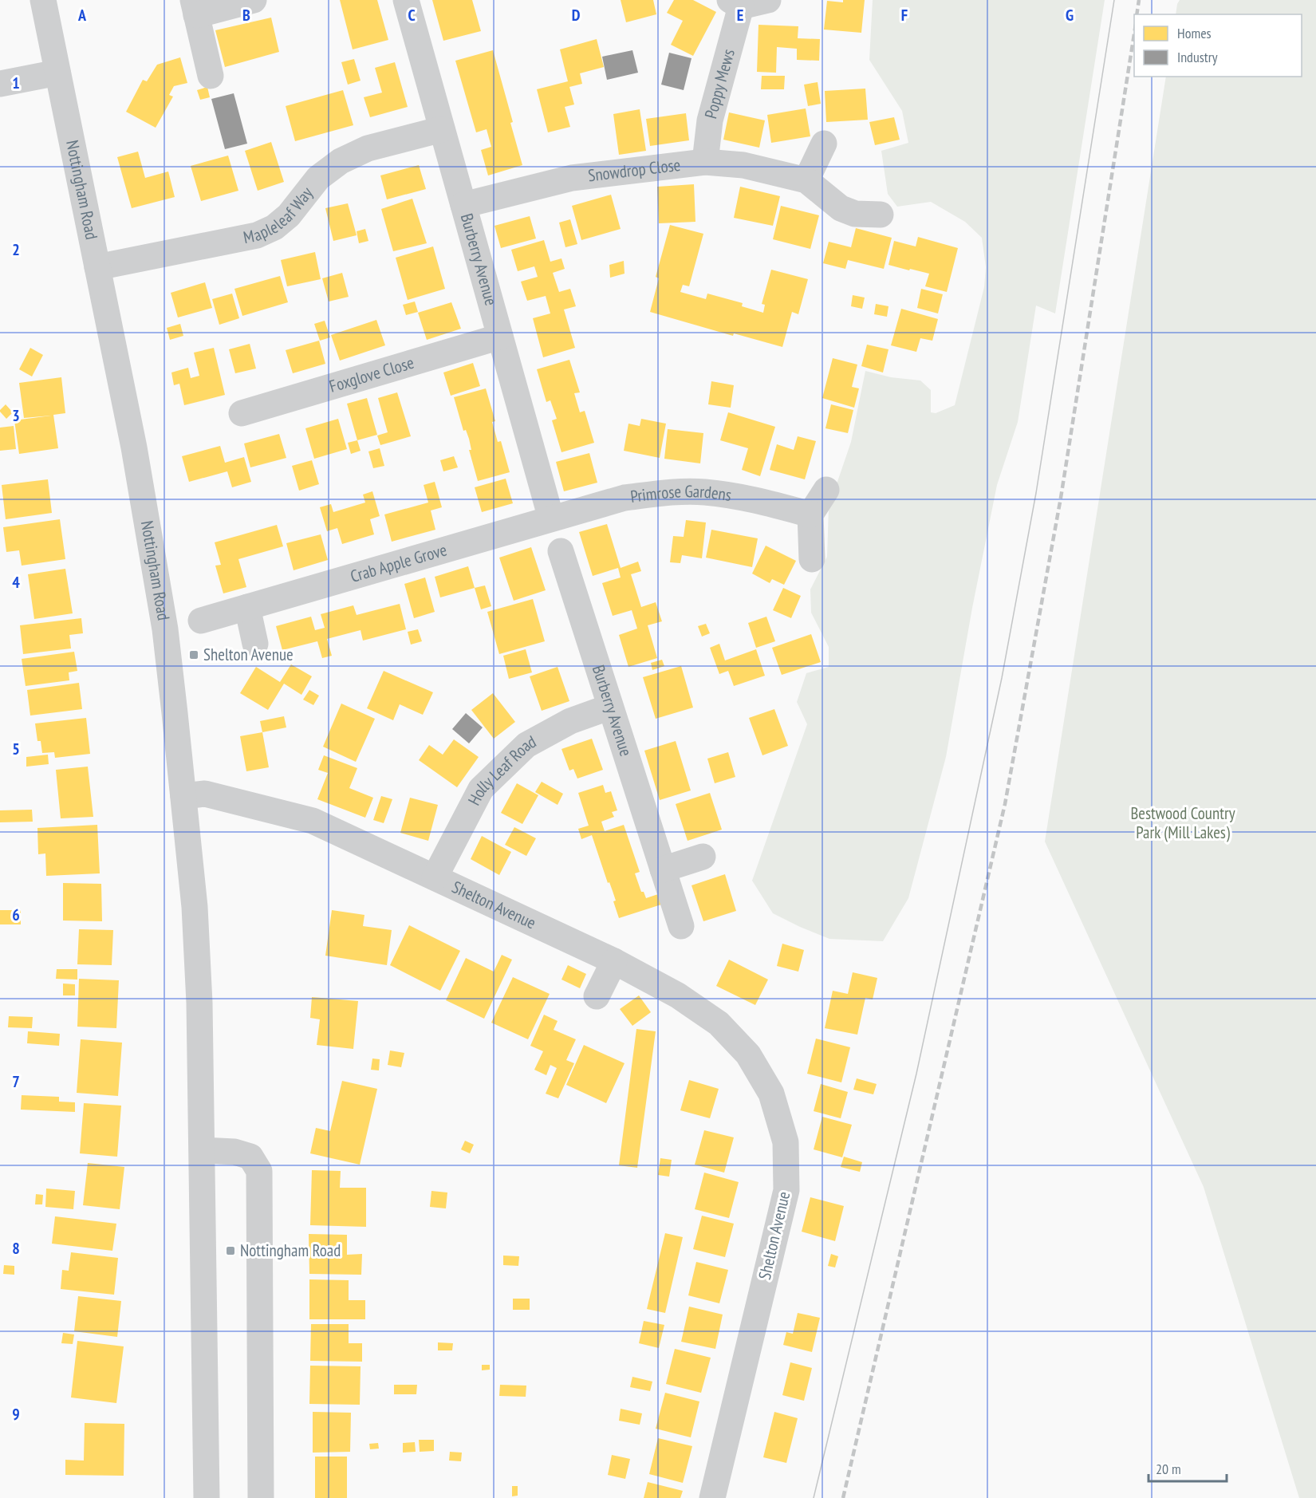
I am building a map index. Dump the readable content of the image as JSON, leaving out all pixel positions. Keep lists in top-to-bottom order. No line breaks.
{"streets":{"street":["Poppy Mews","Snowdrop Close","Nottingham Road","Mapleleaf Way","Burberry Avenue","Foxglove Close","Primrose Gardens","Crab Apple Grove","Holly Leaf Road","Shelton Avenue"]},"crossings":[["Poppy Mews","Snowdrop Close"],["Snowdrop Close","Burberry Avenue"],["Nottingham Road","Mapleleaf Way"],["Nottingham Road","Shelton Avenue"],["Mapleleaf Way","Burberry Avenue"],["Burberry Avenue","Foxglove Close"],["Burberry Avenue","Primrose Gardens"],["Burberry Avenue","Crab Apple Grove"],["Burberry Avenue","Holly Leaf Road"],["Primrose Gardens","Crab Apple Grove"],["Holly Leaf Road","Shelton Avenue"]],"parks":["Bestwood Country Park (Mill Lakes)"],"places":{"transit":["Shelton Avenue","Nottingham Road"]},"legend":["Homes","Industry"],"scale_bar":"20 m","grid":{"columns":["A","B","C","D","E","F","G"],"rows":["1","2","3","4","5","6","7","8","9"]}}
